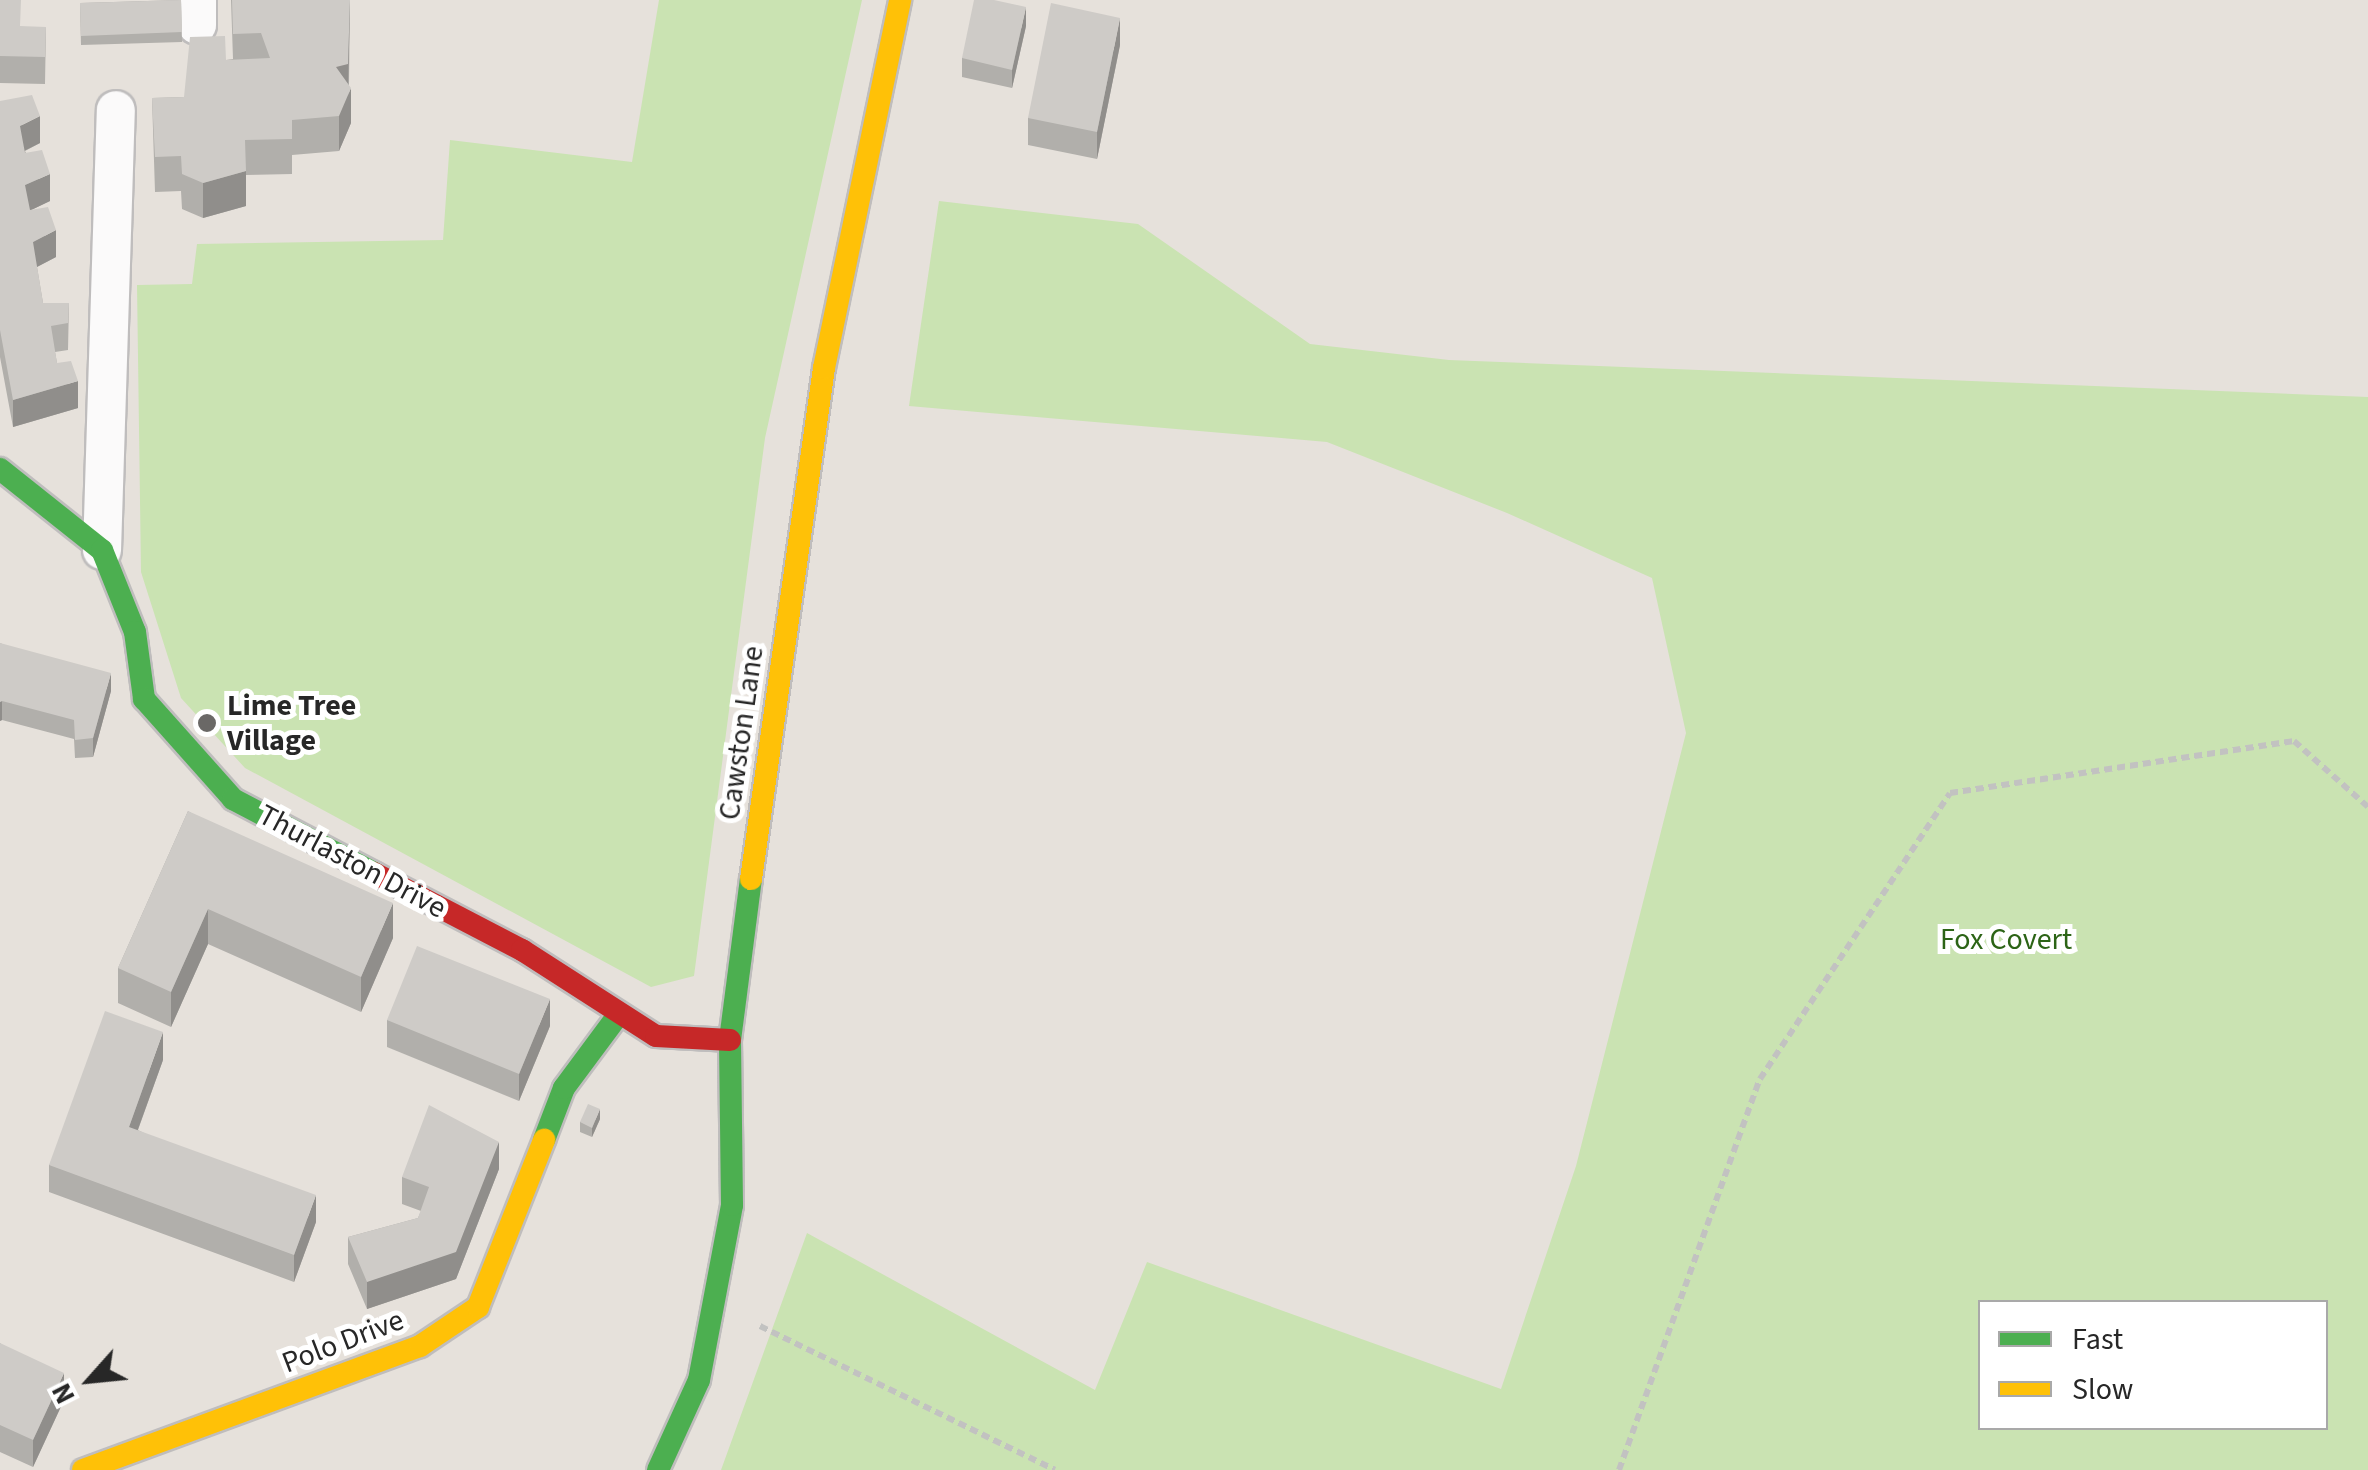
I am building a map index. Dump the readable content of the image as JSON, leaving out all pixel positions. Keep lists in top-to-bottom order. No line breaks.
{"streets":{"street":["Cawston Lane","Thurlaston Drive","Polo Drive"]},"crossings":[["Cawston Lane","Thurlaston Drive"],["Thurlaston Drive","Polo Drive"]],"parks":["Fox Covert"],"places":["Lime Tree Village"],"legend":["Fast","Slow"],"north":"bottom left"}
